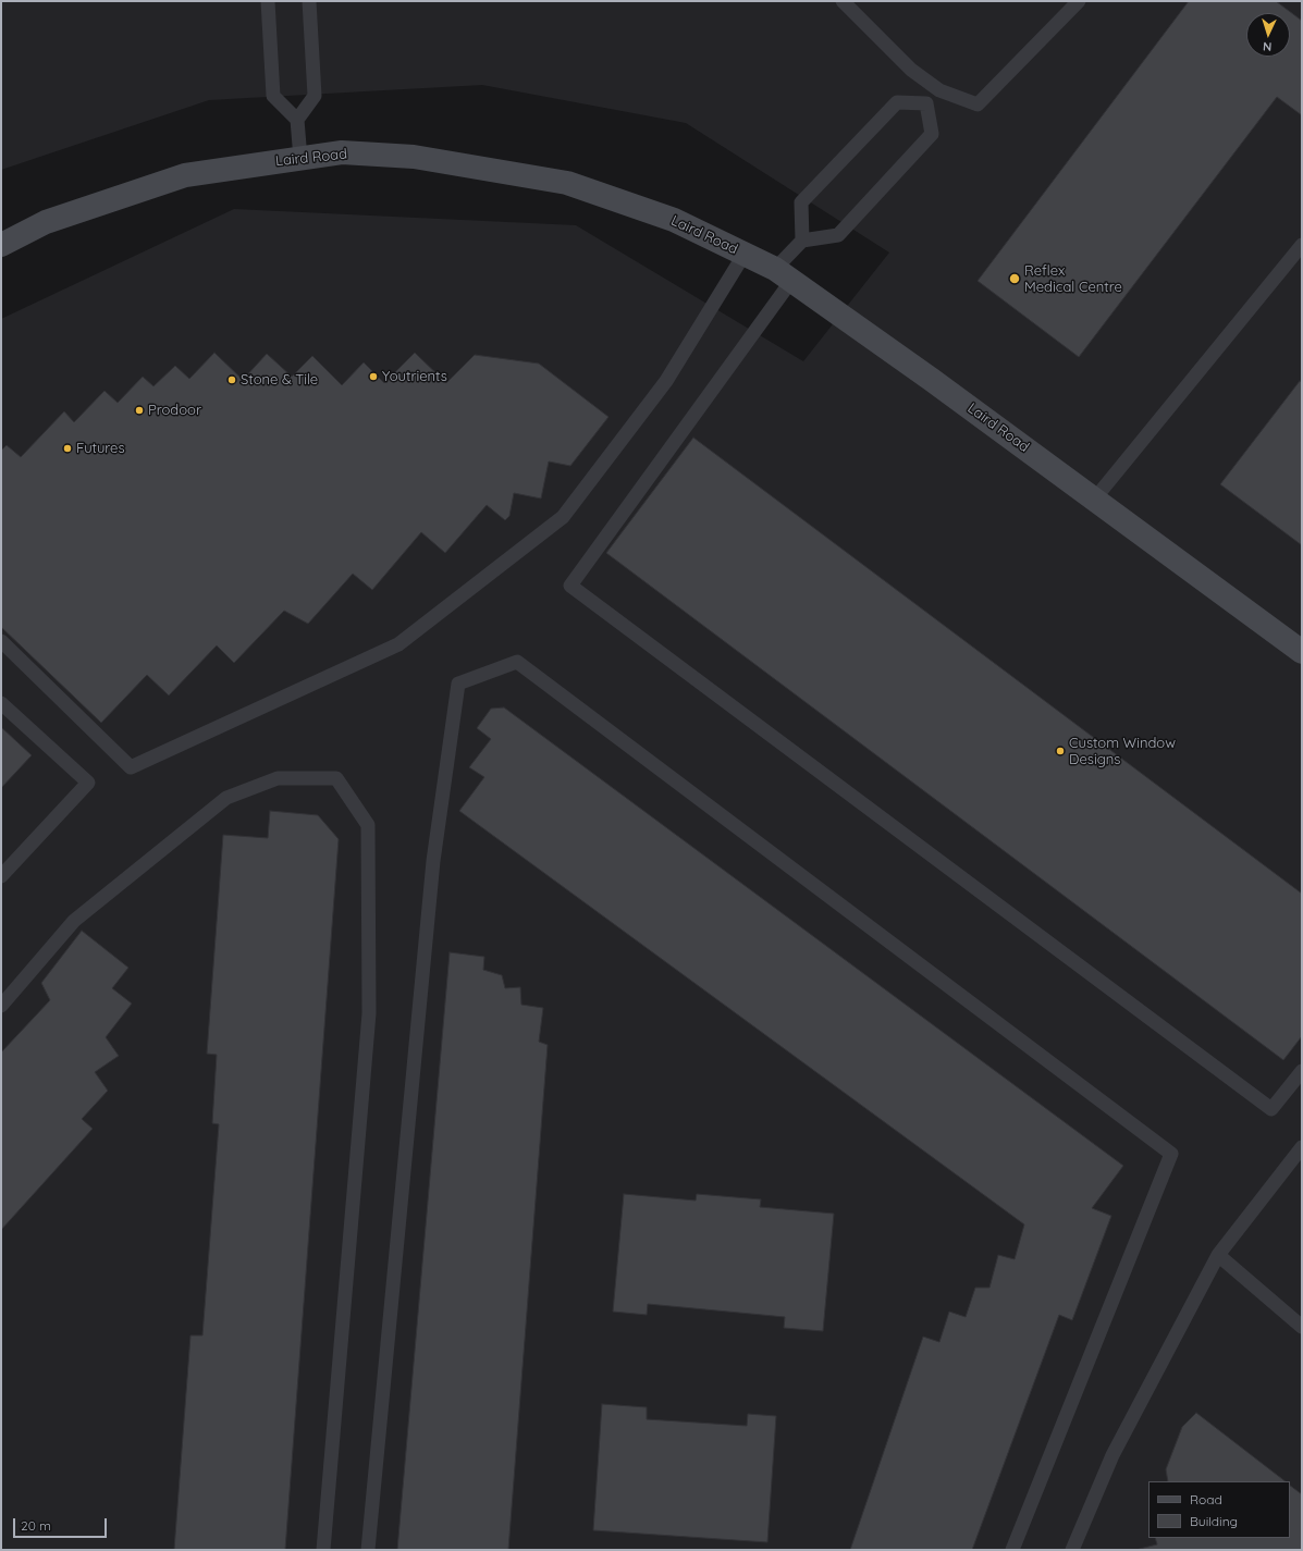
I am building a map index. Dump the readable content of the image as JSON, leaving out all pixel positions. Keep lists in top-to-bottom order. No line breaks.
{"streets":{"street":["Laird Road"]},"places":["Reflex Medical Centre","Youtrients","Stone & Tile","Prodoor","Futures","Custom Window Designs"],"legend":["Road","Building"],"scale_bar":"20 m","north":"bottom"}
